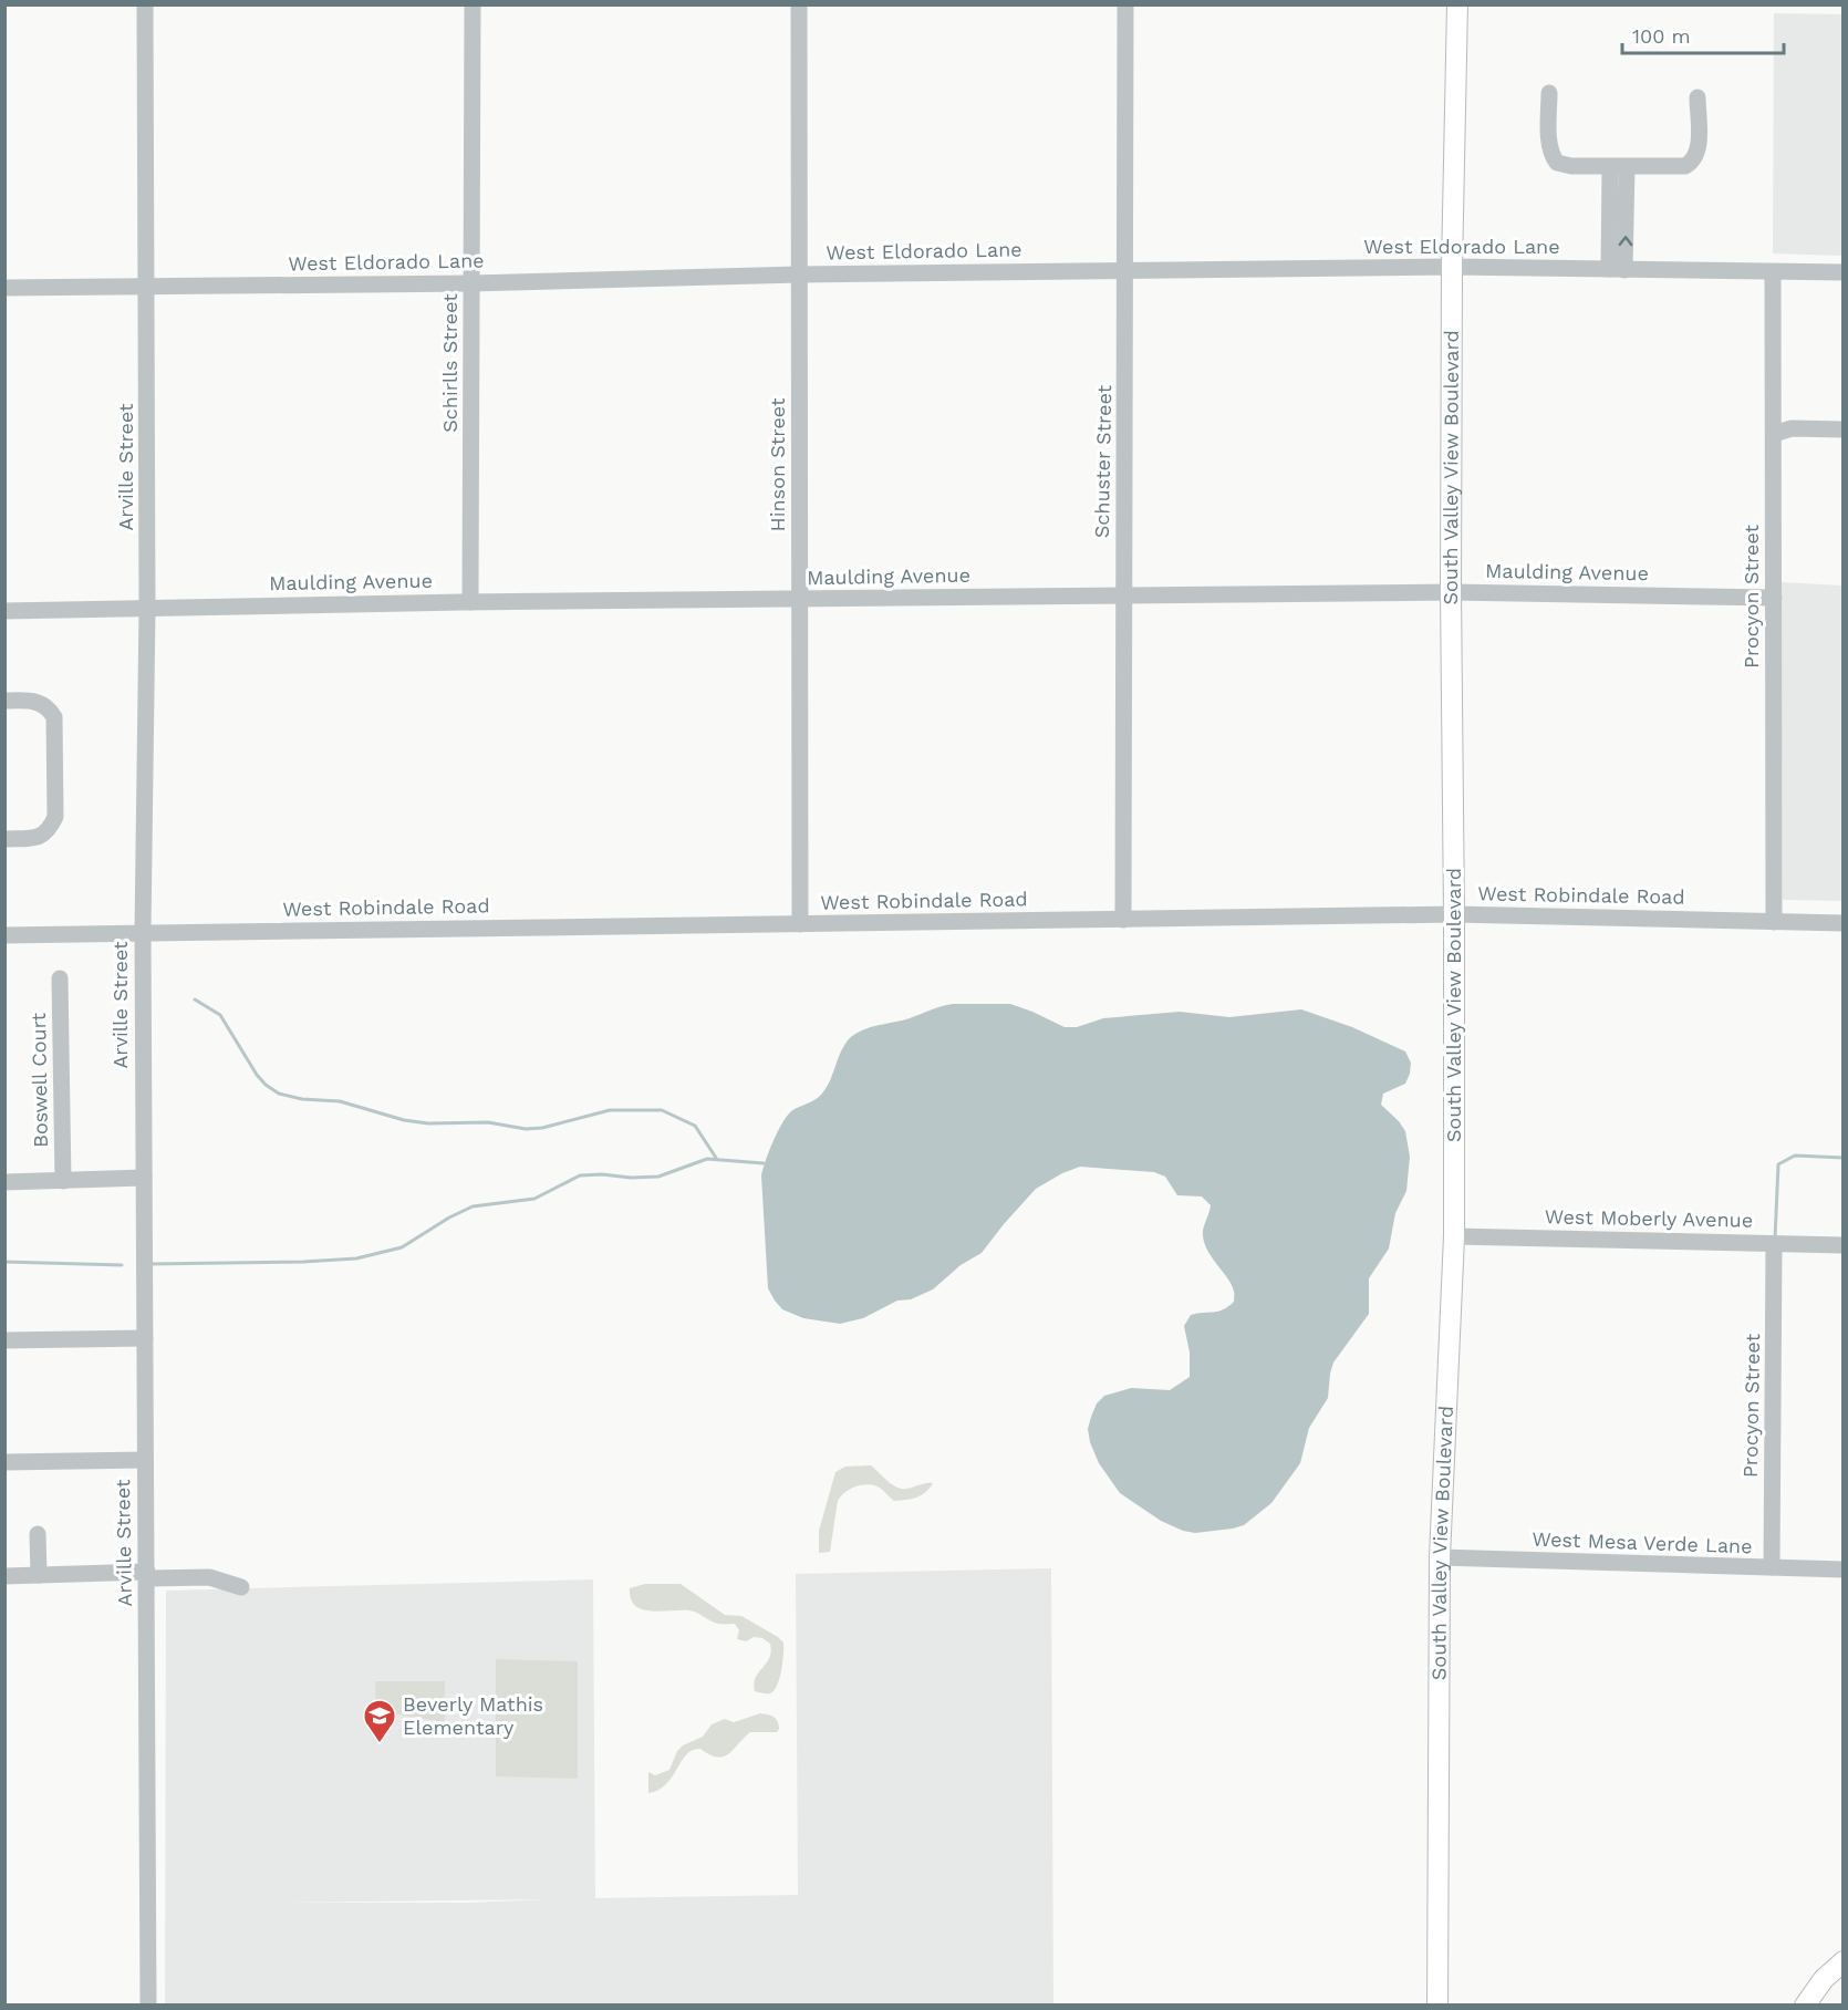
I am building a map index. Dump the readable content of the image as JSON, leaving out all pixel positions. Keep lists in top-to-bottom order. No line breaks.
{"streets":{"main road":["South Valley View Boulevard"],"street":["West Eldorado Lane","Schirlls Street","Schuster Street","Hinson Street","Arville Street","Maulding Avenue","Procyon Street","West Robindale Road","Boswell Court","West Moberly Avenue","West Mesa Verde Lane"]},"crossings":[["West Eldorado Lane","Schirlls Street"],["West Eldorado Lane","Schuster Street"],["West Eldorado Lane","Hinson Street"],["West Eldorado Lane","Arville Street"],["West Eldorado Lane","South Valley View Boulevard"],["West Eldorado Lane","Procyon Street"],["Schirlls Street","Maulding Avenue"],["Schuster Street","Maulding Avenue"],["Schuster Street","West Robindale Road"],["Hinson Street","Maulding Avenue"],["Hinson Street","West Robindale Road"],["Arville Street","Maulding Avenue"],["Arville Street","West Robindale Road"],["South Valley View Boulevard","Maulding Avenue"],["South Valley View Boulevard","West Robindale Road"],["South Valley View Boulevard","West Moberly Avenue"],["South Valley View Boulevard","West Mesa Verde Lane"],["Maulding Avenue","Procyon Street"],["Procyon Street","West Robindale Road"],["Procyon Street","West Moberly Avenue"],["Procyon Street","West Mesa Verde Lane"]],"places":{"school or university":["Beverly Mathis Elementary"]},"scale_bar":"100 m"}
